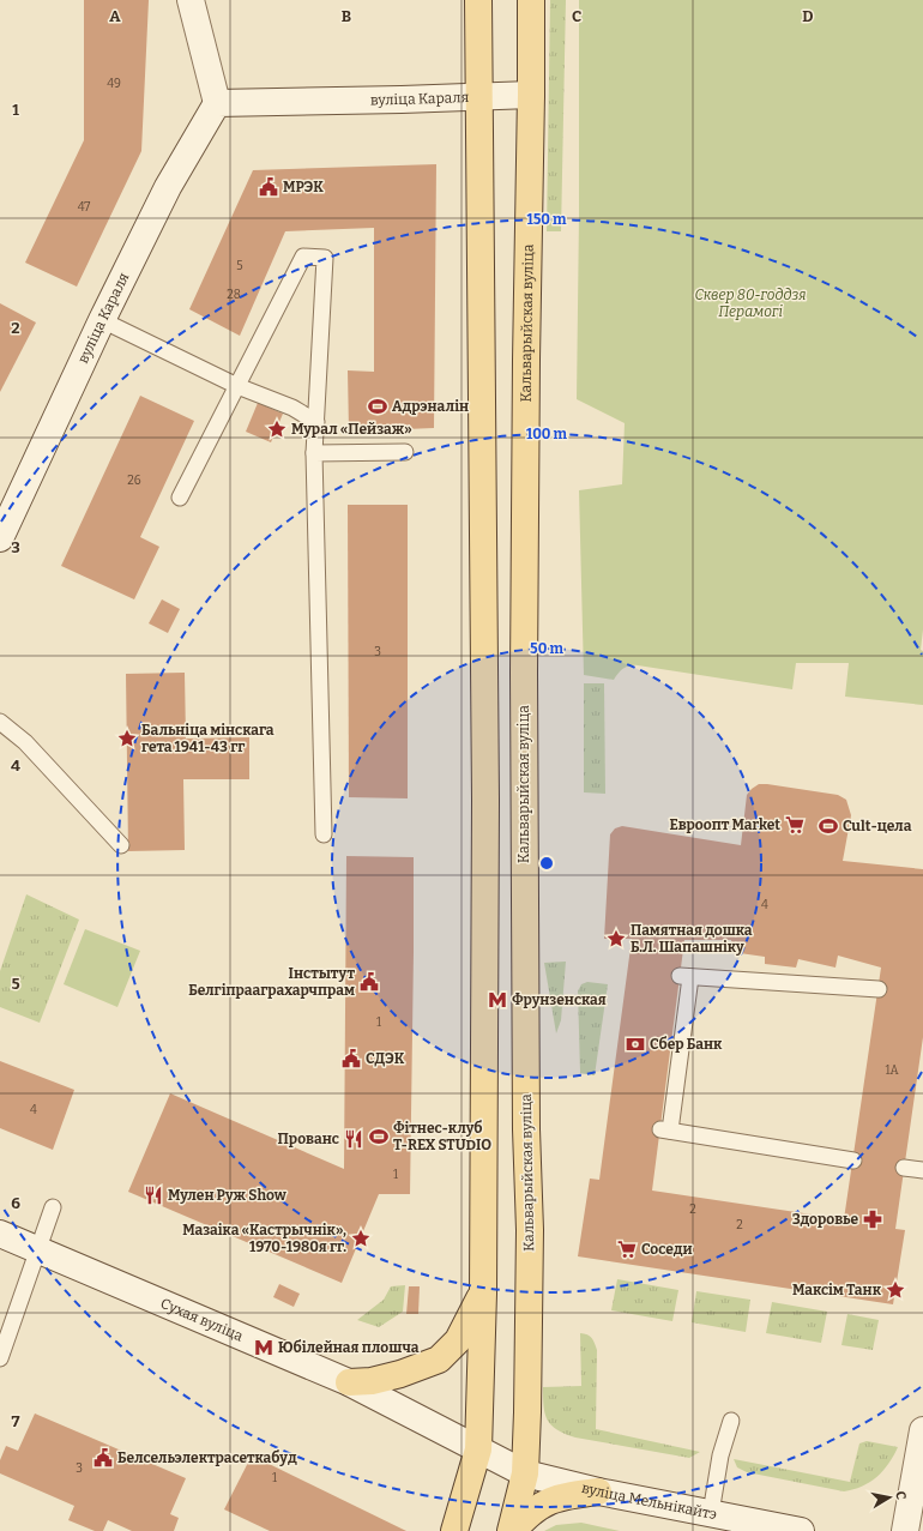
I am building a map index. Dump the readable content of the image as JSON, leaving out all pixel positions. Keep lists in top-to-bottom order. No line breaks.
{"streets":{"main road":["вуліца Караля","Кальварыйская вуліца","Сухая вуліца","вуліца Мельнікайтэ"]},"crossings":[["Кальварыйская вуліца","вуліца Мельнікайтэ"],["Сухая вуліца","вуліца Мельнікайтэ"]],"parks":["Сквер 80-годдзя Перамогі"],"places":{"public building":["МРЭК","Інстытут Белгіпрааграхарчпрам","СДЭК","Белсельэлектрасеткабуд"],"sports":["Адрэналін","Cult-цела","Фітнес-клуб T-REX STUDIO"],"place":["Мурал «Пейзаж»","Бальніца мінскага гета 1941-43 гг","Памятная дошка Б.Л. Шапашніку","Мазаіка «Кастрычнік», 1970-1980я гг.","Максім Танк"],"supermarket":["Евроопт Market","Соседи"],"metro station":["Фрунзенская","Юбілейная плошча"],"bank":["Сбер Банк"],"restaurant":["Прованс","Мулен Руж Show"],"pharmacy":["Здоровье"]},"house_numbers":["49","47","5","28","26","3","4","1","1А","4","1","2","2","3","1"],"north":"right","grid":{"columns":["A","B","C","D"],"rows":["1","2","3","4","5","6","7"]},"rings":["150 m","100 m","50 m"]}
